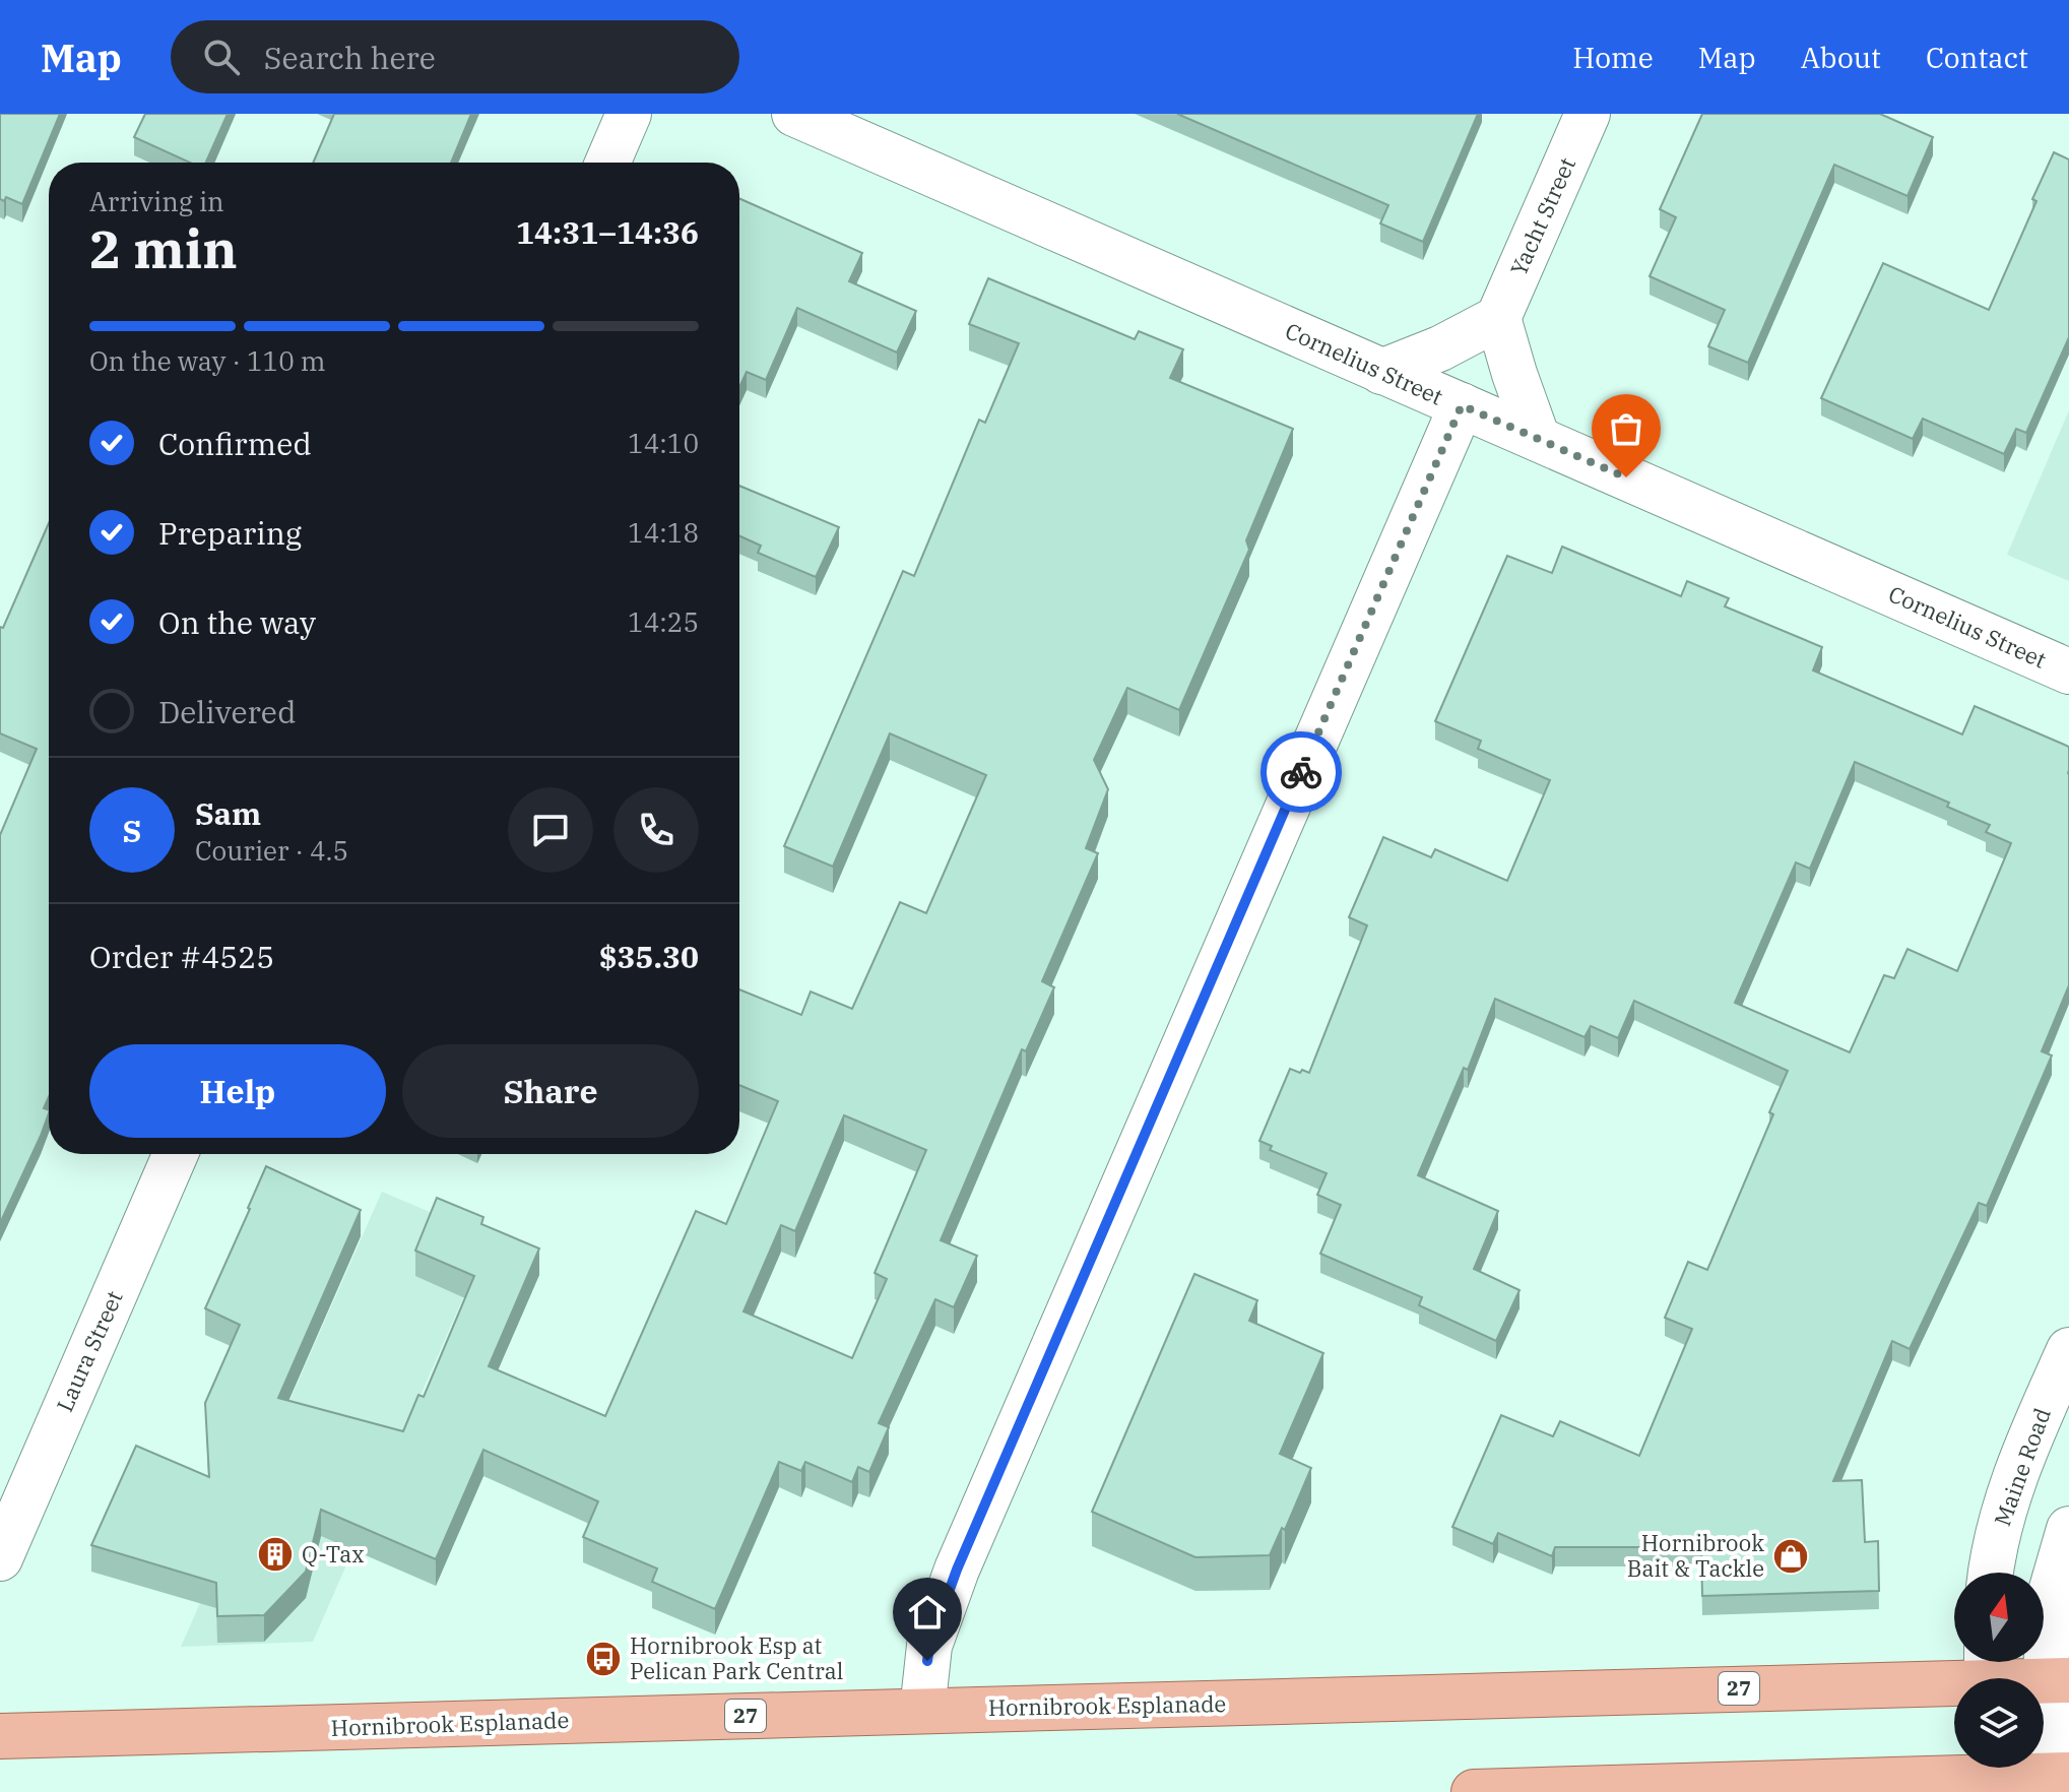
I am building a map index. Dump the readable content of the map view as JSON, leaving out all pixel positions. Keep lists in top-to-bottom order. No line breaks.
{"streets":{"main road":["27","Hornibrook Esplanade"],"street":["Yacht Street","Cornelius Street","Laura Street","Maine Road"]},"places":{"building":["Q-Tax"],"shop":["Hornibrook Bait & Tackle"],"bus stop":["Hornibrook Esp at Pelican Park Central"]},"north":"top","page":{"header":"Map","search":"Search here","nav":["Home","Map","About","Contact"],"heading":["2 min","Arriving in","14:31–14:36"],"panel":["Sam","Courier · 4.5","Order #4525","$35.30"],"bar":"On the way · 110 m","list":[["Confirmed","14:10"],["Preparing","14:18"],["On the way","14:25"],"Delivered"],"round":"S","buttons":["Help","Share"]}}
